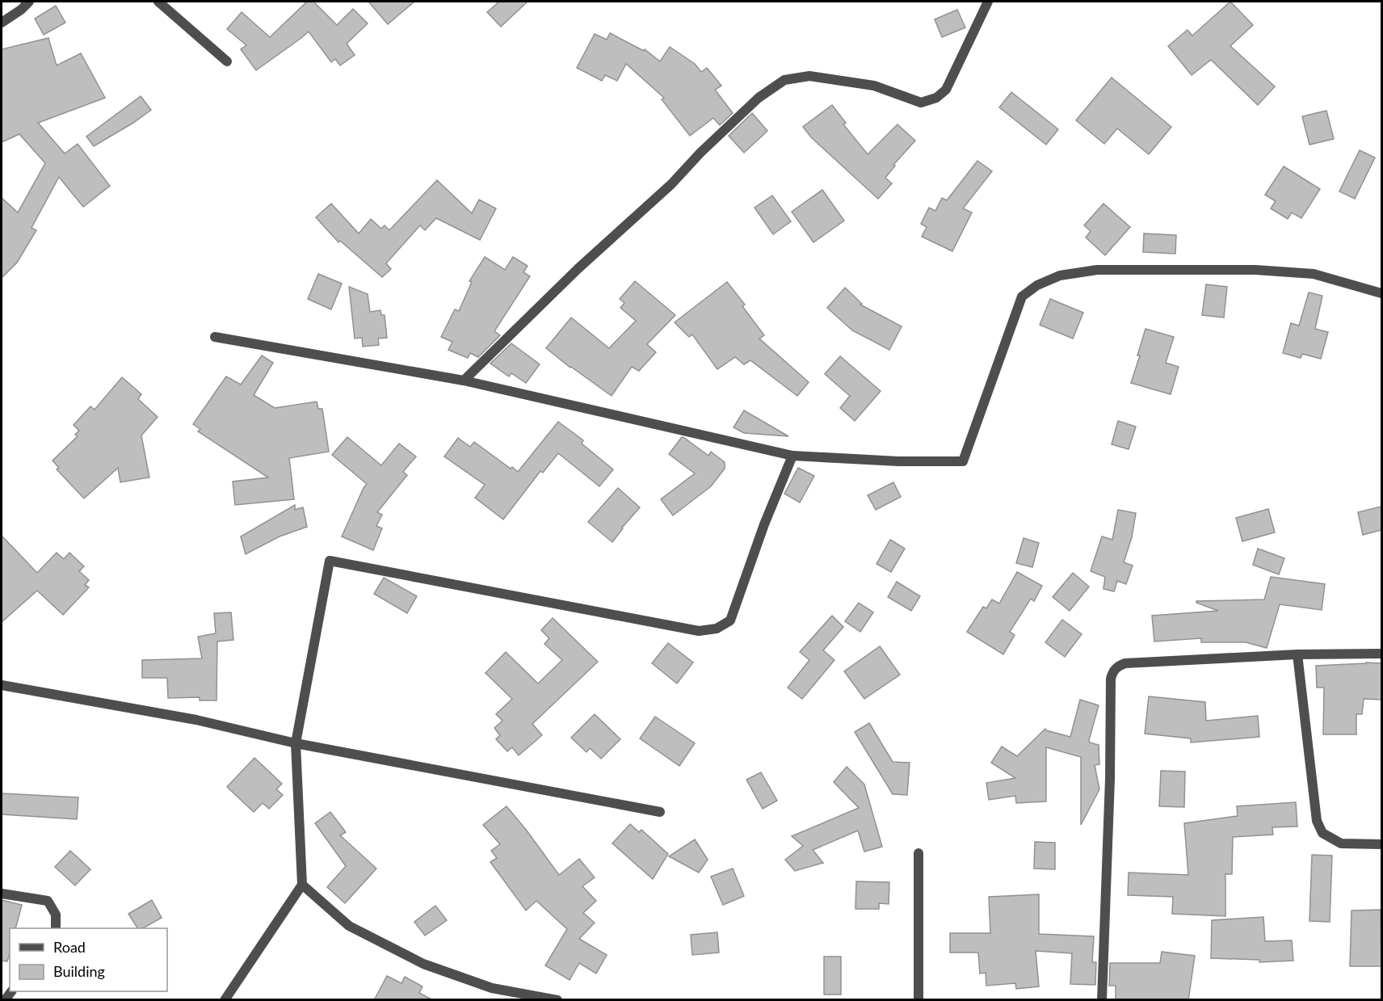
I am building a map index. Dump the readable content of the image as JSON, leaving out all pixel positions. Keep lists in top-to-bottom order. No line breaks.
{"legend":["Road","Building"]}
